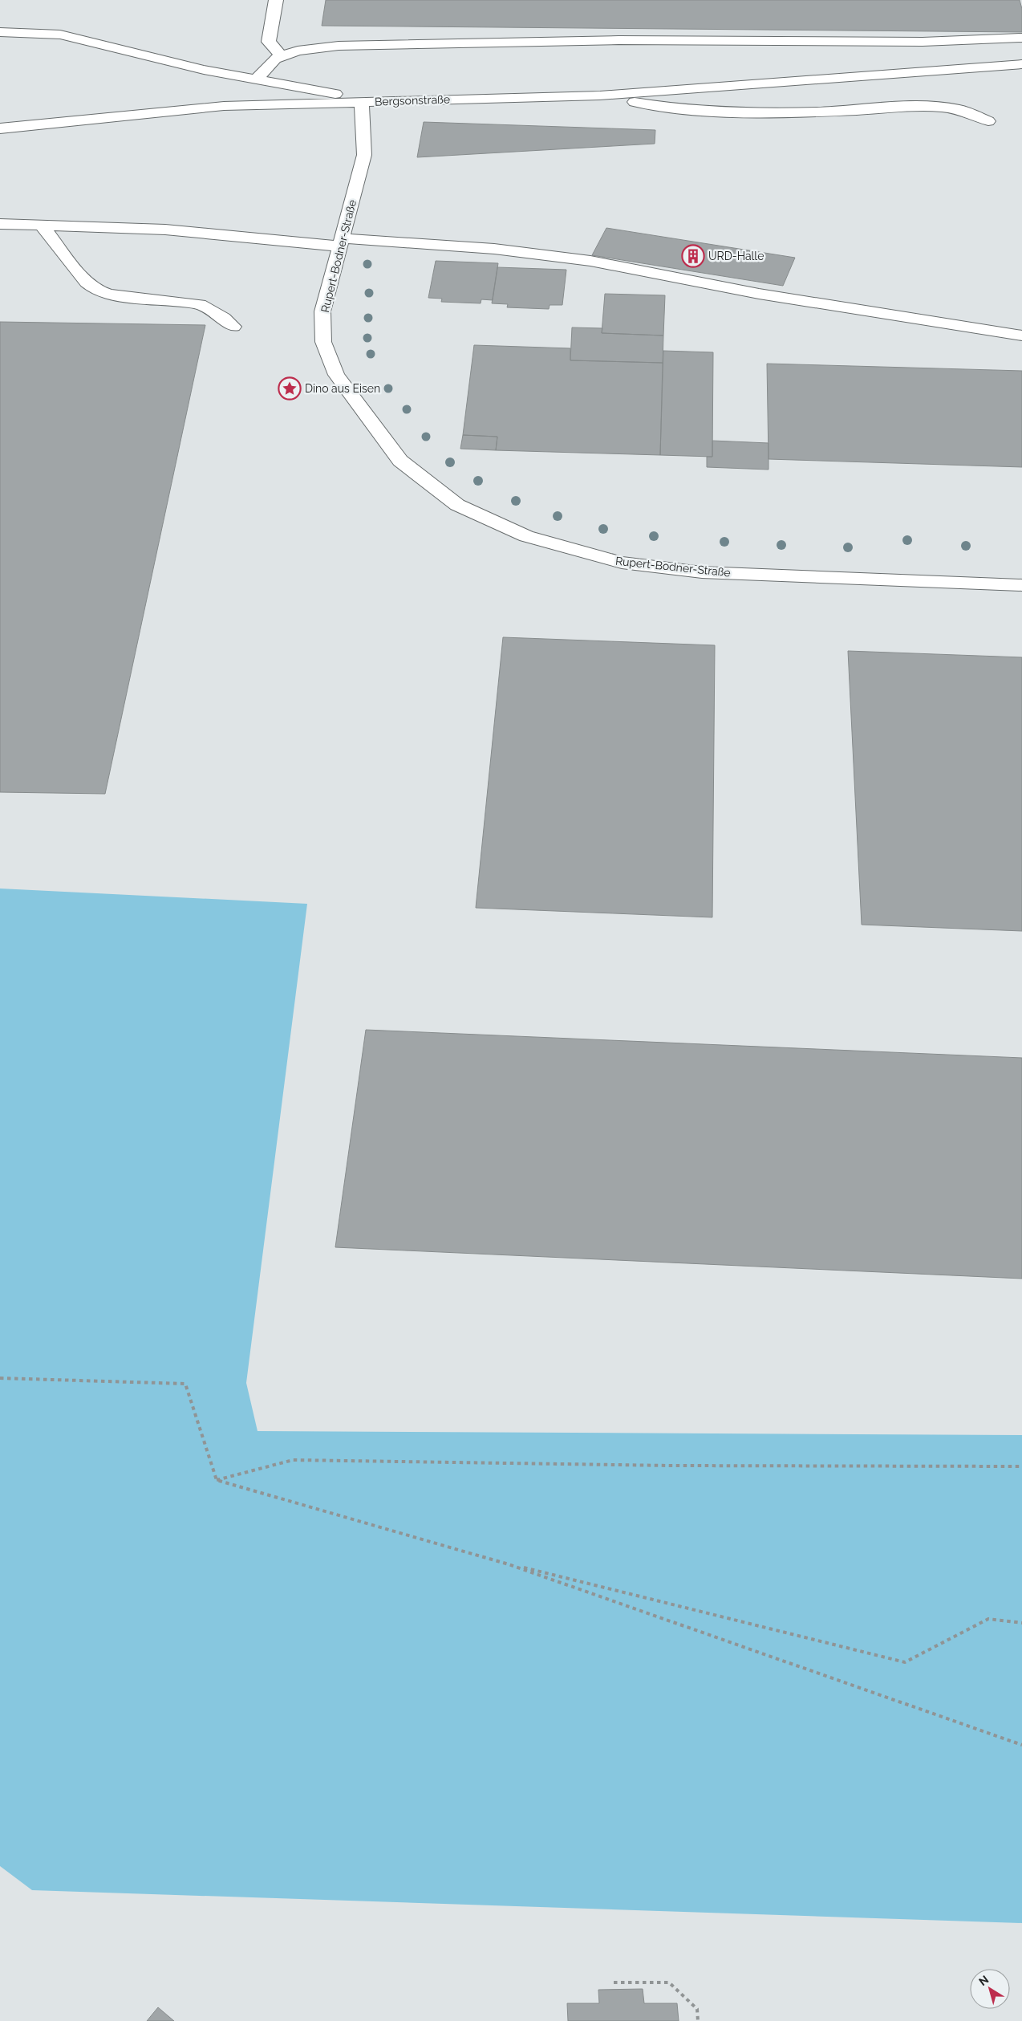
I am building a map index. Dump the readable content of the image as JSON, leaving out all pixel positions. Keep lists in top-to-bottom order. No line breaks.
{"streets":{"street":["Bergsonstraße","Rupert-Bodner-Straße"]},"crossings":[["Bergsonstraße","Rupert-Bodner-Straße"]],"places":{"building":["URD-Halle"],"place":["Dino aus Eisen"]},"north":"top left"}
